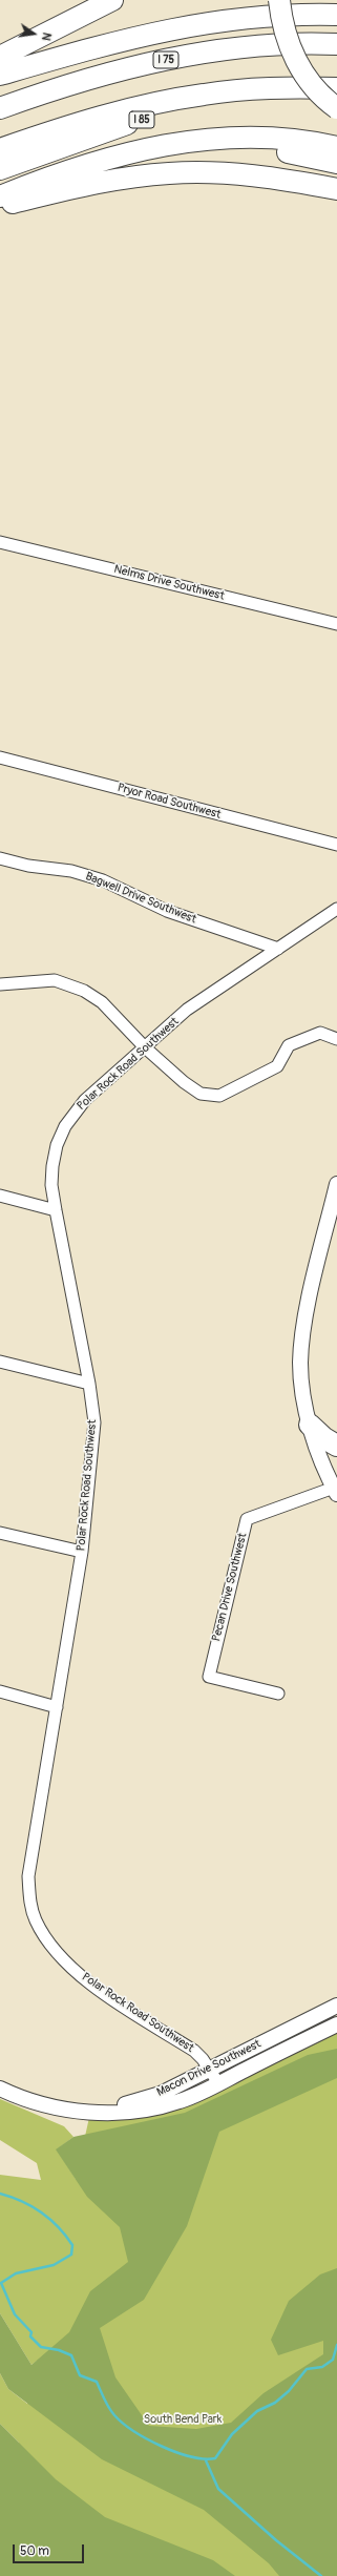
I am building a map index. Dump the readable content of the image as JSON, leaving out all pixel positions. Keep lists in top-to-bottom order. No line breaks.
{"streets":{"highway":["I 75","I 85"],"street":["Nelms Drive Southwest","Pryor Road Southwest","Bagwell Drive Southwest","Polar Rock Road Southwest","Pecan Drive Southwest","Macon Drive Southwest"]},"crossings":[["Bagwell Drive Southwest","Polar Rock Road Southwest"],["Polar Rock Road Southwest","Macon Drive Southwest"]],"parks":["South Bend Park"],"scale_bar":"50 m","north":"right"}
